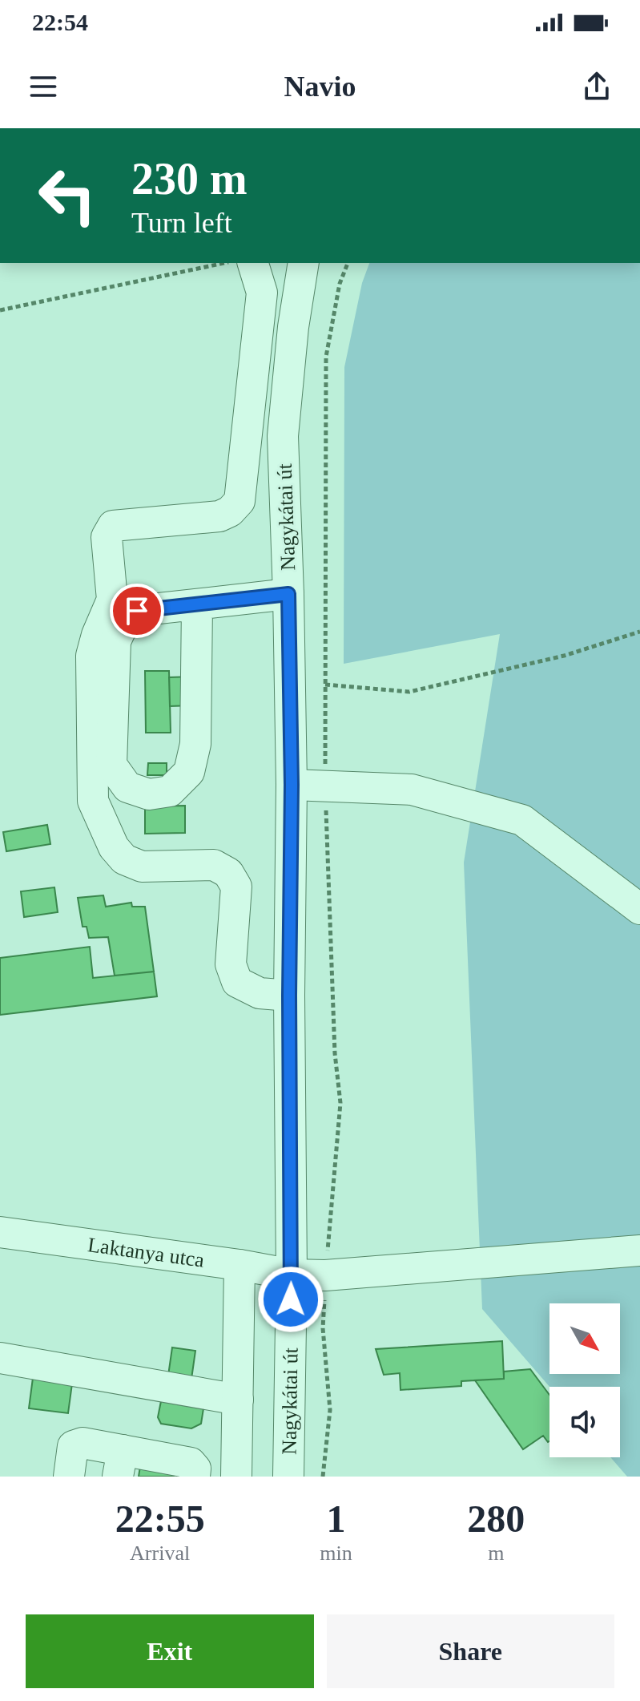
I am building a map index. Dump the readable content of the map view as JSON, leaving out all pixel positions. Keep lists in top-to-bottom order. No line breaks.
{"streets":{"street":["Nagykátai út","Laktanya utca"]},"crossings":[["Nagykátai út","Laktanya utca"]],"north":"bottom right","page":{"status":"22:54","header":"Navio","turn":["230 m","Turn left"],"eta":["22:55","Arrival","1","min","280","m"],"buttons":["Exit","Share"]}}
